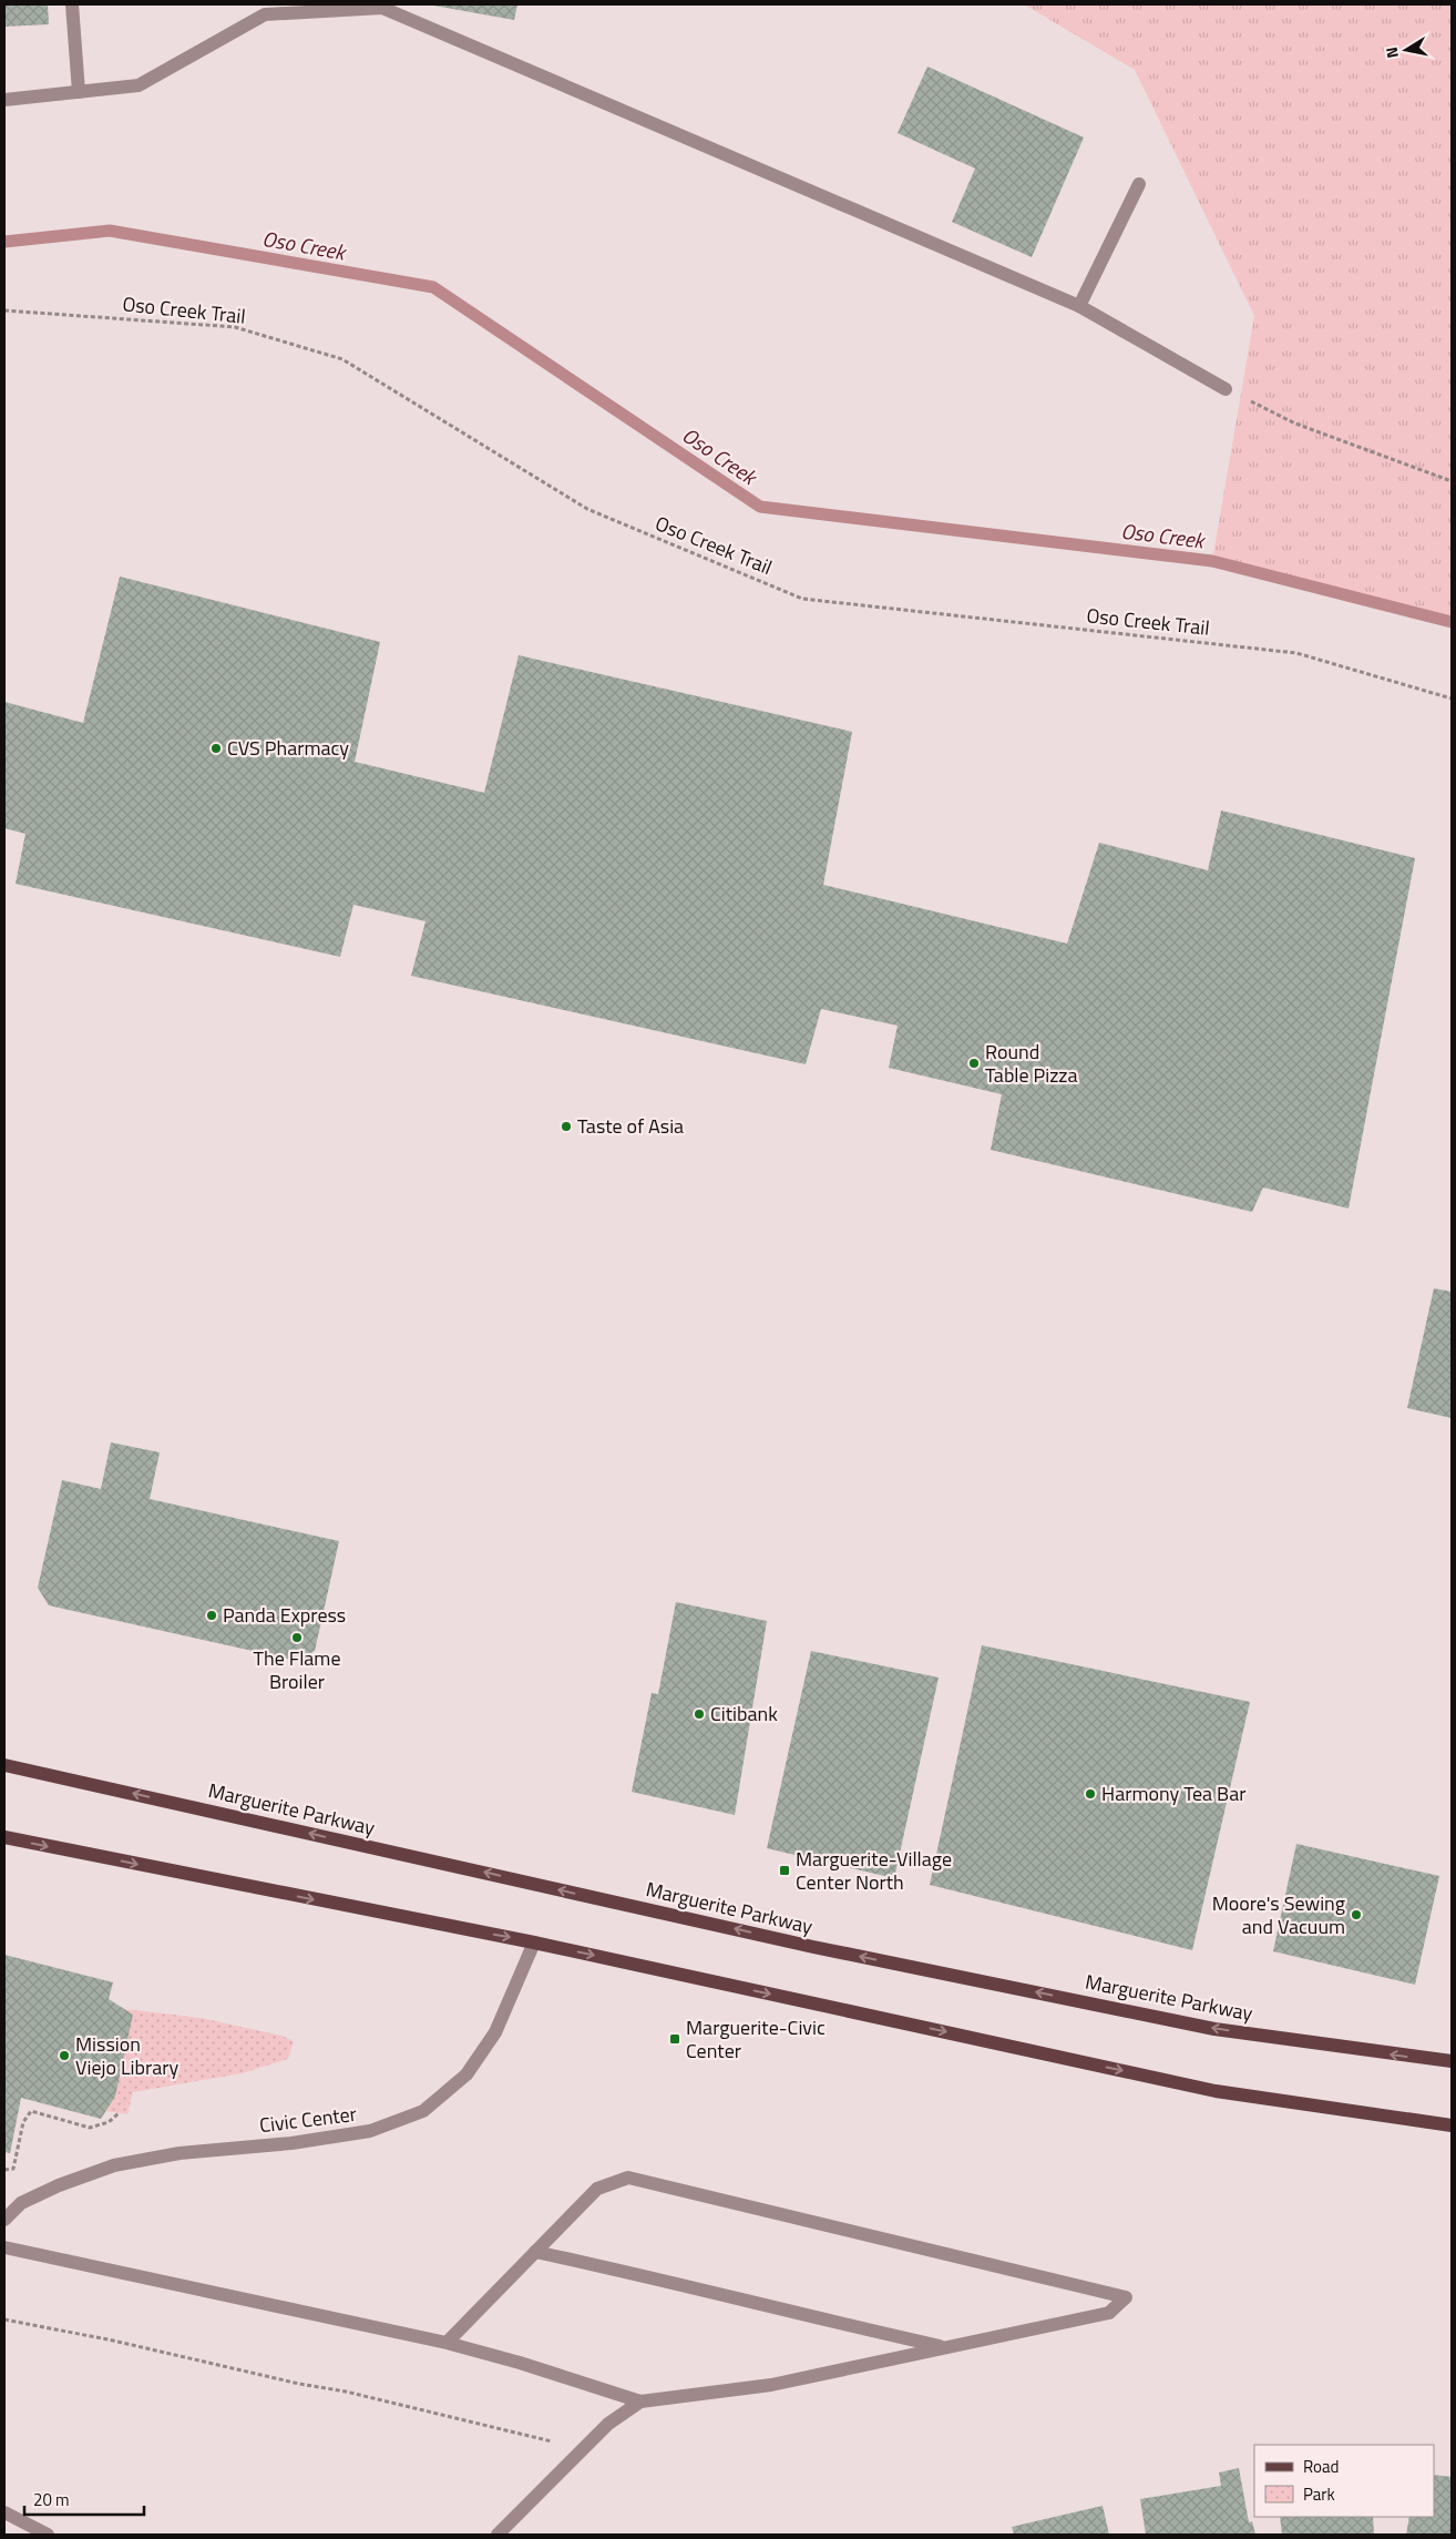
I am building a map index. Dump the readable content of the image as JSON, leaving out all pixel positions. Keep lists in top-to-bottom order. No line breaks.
{"streets":{"main road":["Marguerite Parkway"],"lane":["Civic Center"],"path":["Oso Creek Trail"]},"water":["Oso Creek"],"places":{"other":["CVS Pharmacy","Round Table Pizza","Taste of Asia","Panda Express","The Flame Broiler","Citibank","Harmony Tea Bar","Moore's Sewing and Vacuum","Mission Viejo Library"],"transit":["Marguerite-Village Center North","Marguerite-Civic Center"]},"legend":["Road","Park"],"scale_bar":"20 m","north":"left"}
